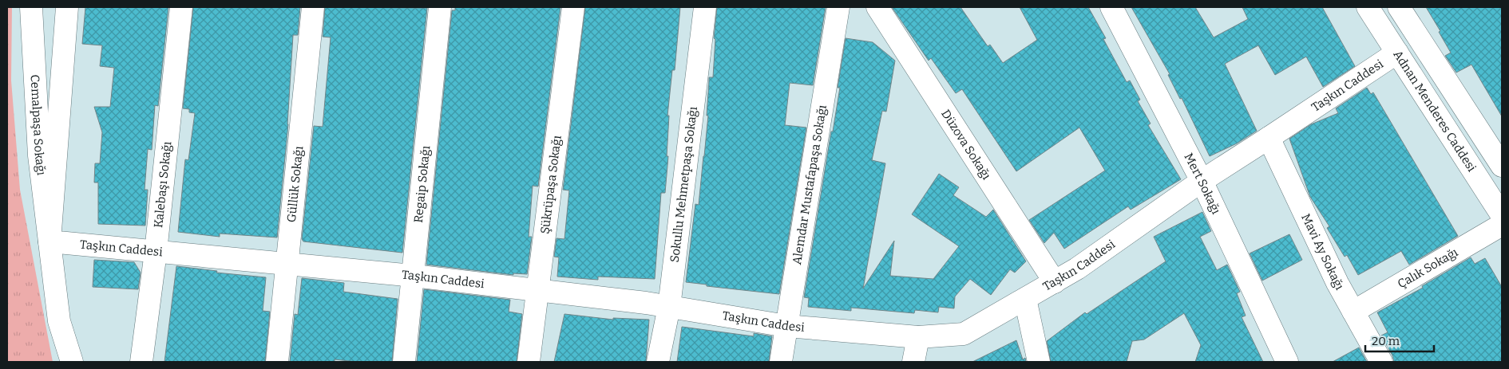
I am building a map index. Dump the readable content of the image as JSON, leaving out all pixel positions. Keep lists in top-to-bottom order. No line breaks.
{"streets":{"street":["Taşkın Caddesi","Adnan Menderes Caddesi","Cemalpaşa Sokağı","Düzova Sokağı","Mert Sokağı","Şükrüpaşa Sokağı","Alemdar Mustafapaşa Sokağı","Kalebaşı Sokağı","Güllük Sokağı","Regaip Sokağı","Sokullu Mehmetpaşa Sokağı","Mavi Ay Sokağı","Çalık Sokağı"]},"crossings":[["Taşkın Caddesi","Adnan Menderes Caddesi"],["Taşkın Caddesi","Cemalpaşa Sokağı"],["Taşkın Caddesi","Düzova Sokağı"],["Taşkın Caddesi","Mert Sokağı"],["Taşkın Caddesi","Şükrüpaşa Sokağı"],["Taşkın Caddesi","Alemdar Mustafapaşa Sokağı"],["Taşkın Caddesi","Kalebaşı Sokağı"],["Taşkın Caddesi","Güllük Sokağı"],["Taşkın Caddesi","Regaip Sokağı"],["Taşkın Caddesi","Sokullu Mehmetpaşa Sokağı"],["Taşkın Caddesi","Mavi Ay Sokağı"],["Mavi Ay Sokağı","Çalık Sokağı"]],"scale_bar":"20 m"}
